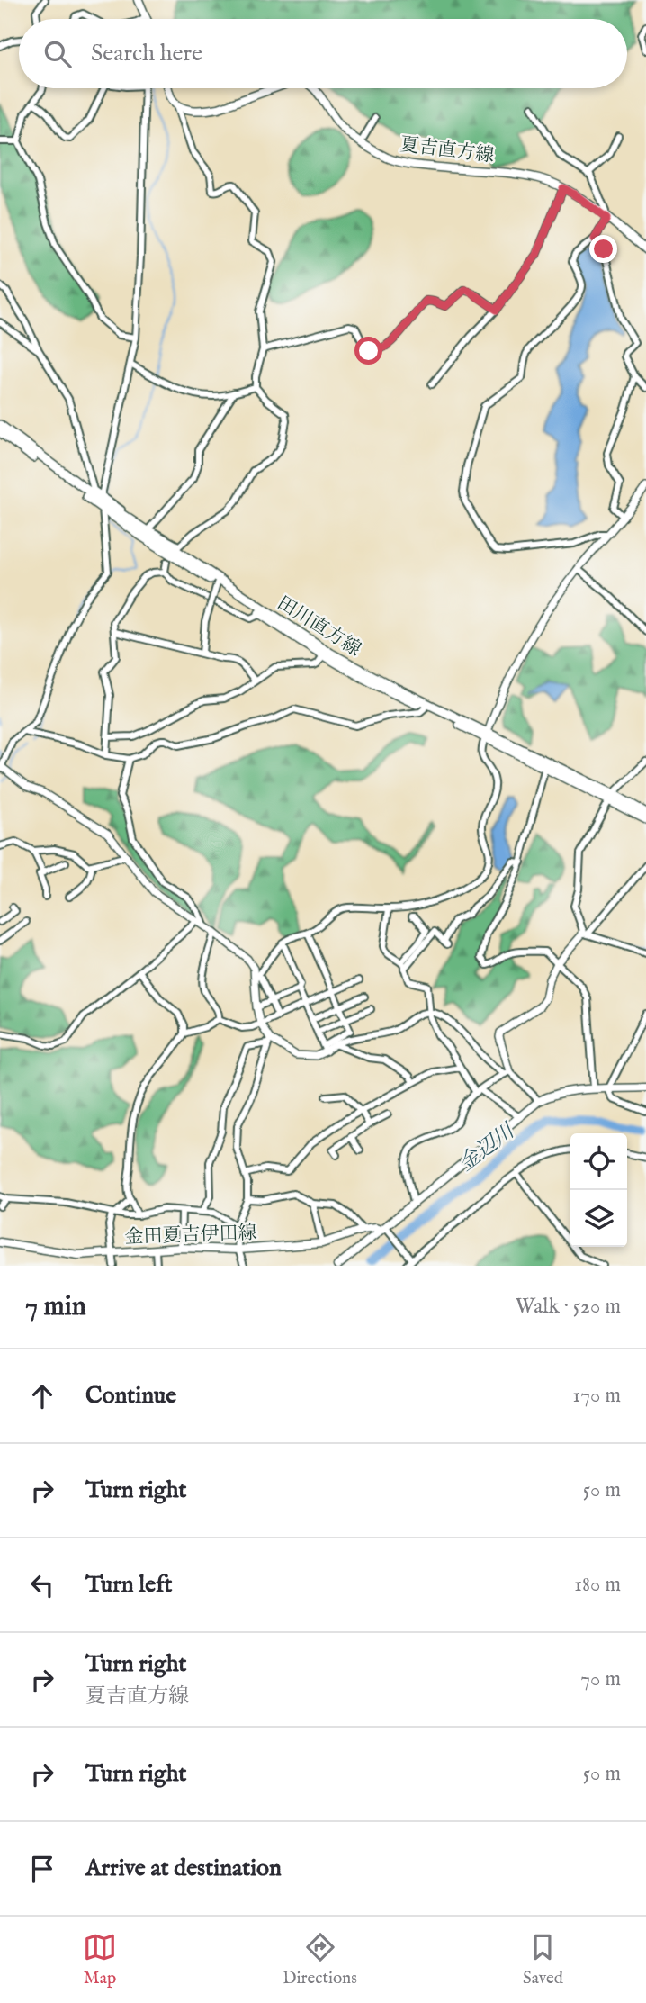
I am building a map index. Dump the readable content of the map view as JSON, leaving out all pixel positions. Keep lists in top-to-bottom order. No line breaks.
{"streets":{"main road":["夏吉直方線","田川直方線","金田夏吉伊田線"]},"water":["金辺川"],"page":{"search":"Search here","heading":["7 min","Walk · 520 m"],"list":[["Continue","170 m"],["Turn right","50 m"],["Turn left","180 m"],["Turn right","夏吉直方線","70 m"],["Turn right","50 m"],"Arrive at destination"],"nav":["Map","Directions","Saved"]}}
